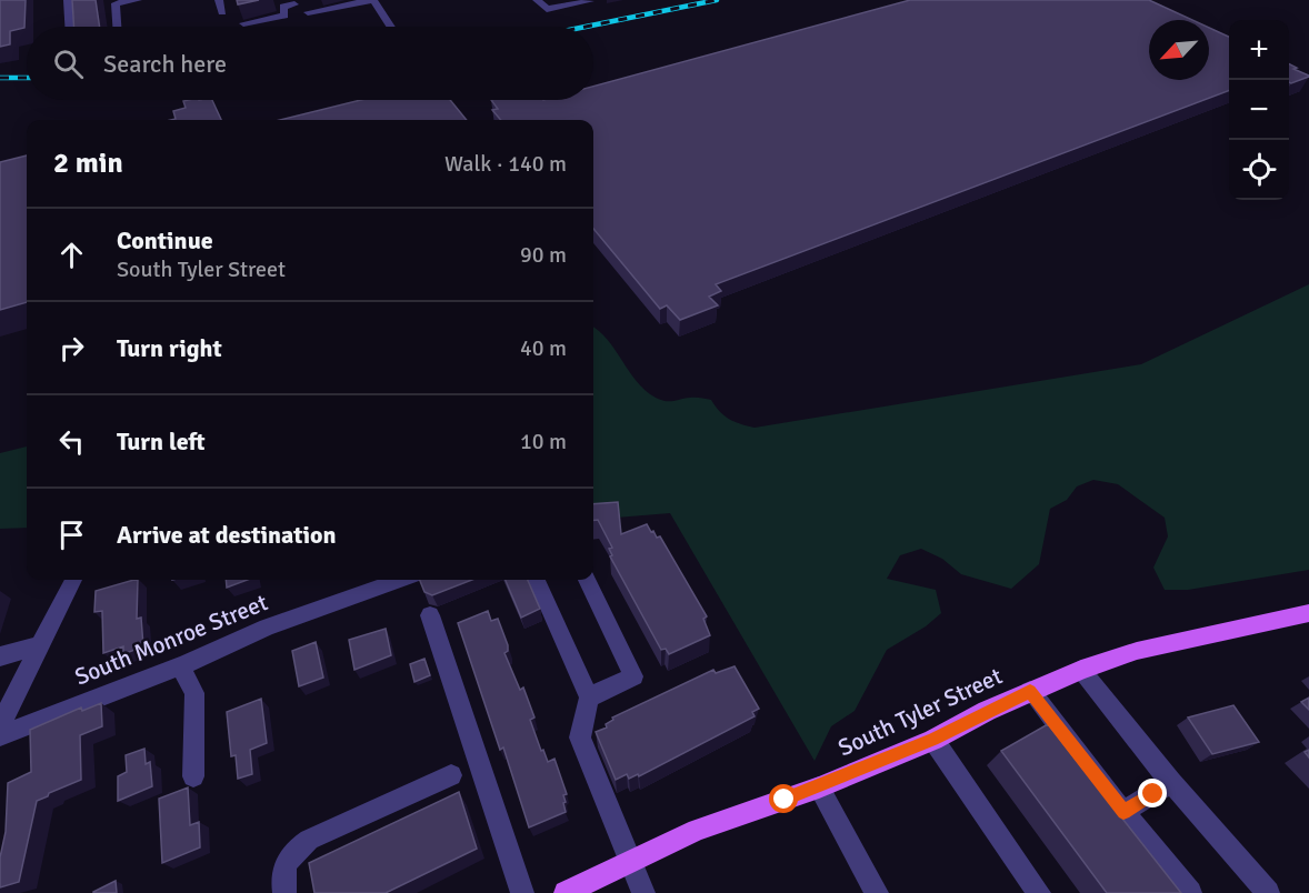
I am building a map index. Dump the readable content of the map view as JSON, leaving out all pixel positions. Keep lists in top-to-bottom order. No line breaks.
{"streets":{"main road":["South Tyler Street"],"street":["South Monroe Street"]},"north":"bottom left","page":{"map_buttons":["+","−"],"search":"Search here","heading":["2 min","Walk · 140 m"],"list":[["Continue","South Tyler Street","90 m"],["Turn right","40 m"],["Turn left","10 m"],"Arrive at destination"]}}
